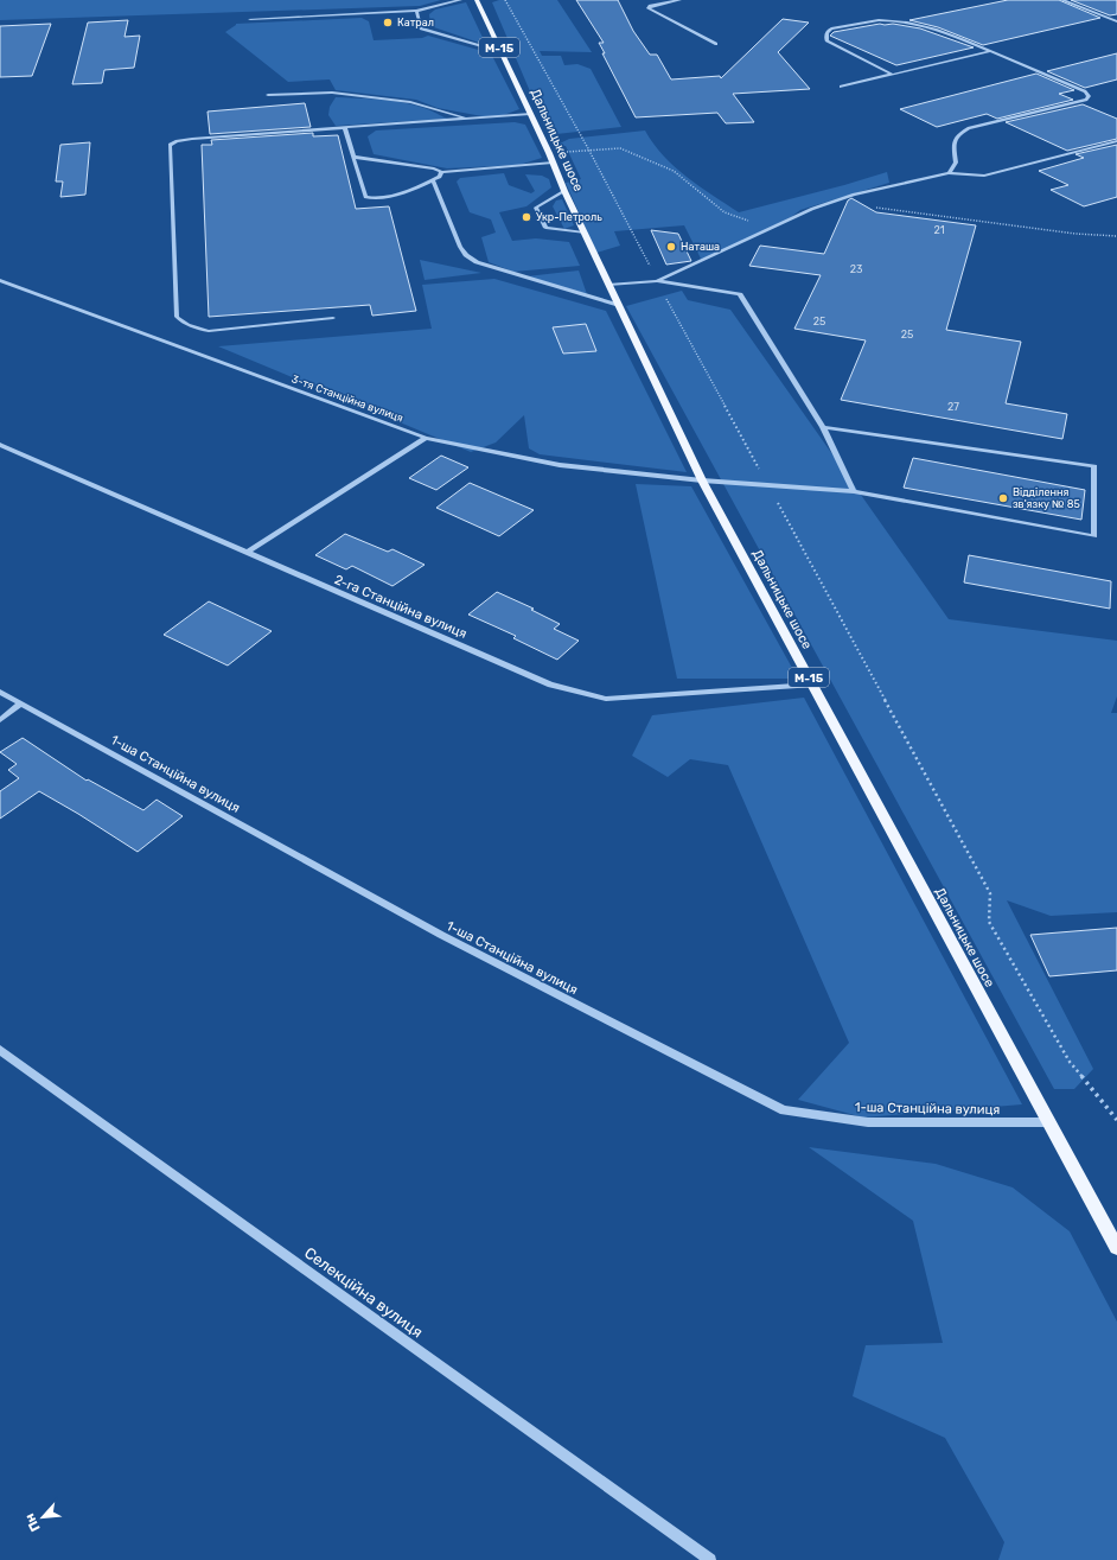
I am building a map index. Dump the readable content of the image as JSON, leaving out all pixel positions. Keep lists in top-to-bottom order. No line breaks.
{"streets":{"main road":["М-15","Дальницьке шосе"],"street":["3-тя Станційна вулиця","2-га Станційна вулиця","1-ша Станційна вулиця","Селекційна вулиця"]},"crossings":[["Дальницьке шосе","3-тя Станційна вулиця"],["Дальницьке шосе","2-га Станційна вулиця"],["Дальницьке шосе","1-ша Станційна вулиця"]],"places":["Катрал","Укр-Петроль","Наташа","Відділення зв'язку № 85"],"house_numbers":["21","23","25","25","27"],"north":"bottom left"}
